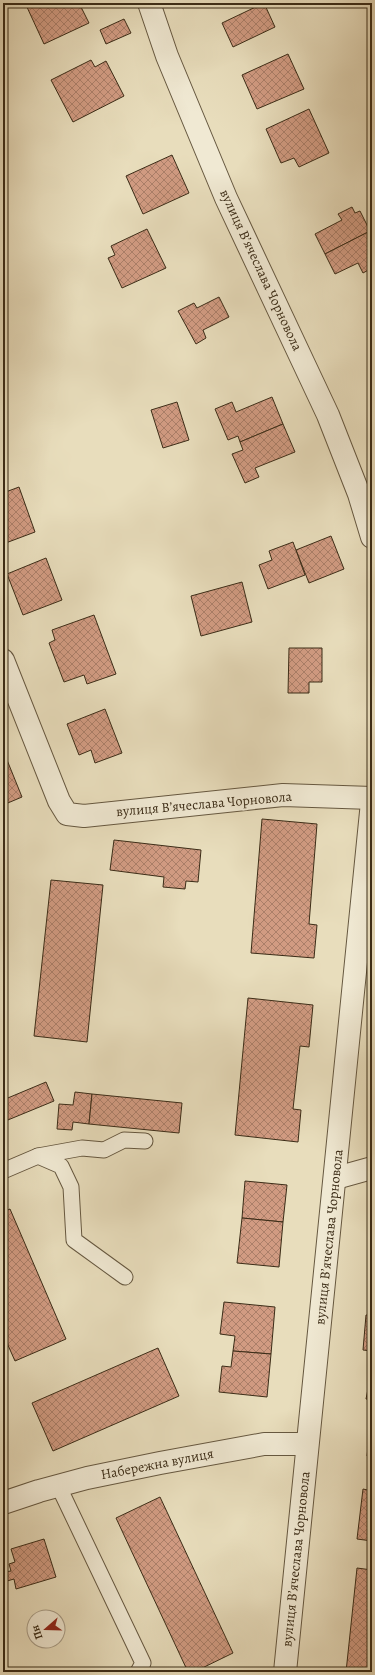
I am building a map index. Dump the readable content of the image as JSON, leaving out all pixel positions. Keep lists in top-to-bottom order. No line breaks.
{"streets":{"street":["вулиця Вʼячеслава Чорновола","Набережна вулиця"]},"crossings":[["вулиця Вʼячеслава Чорновола","Набережна вулиця"]],"north":"left"}
